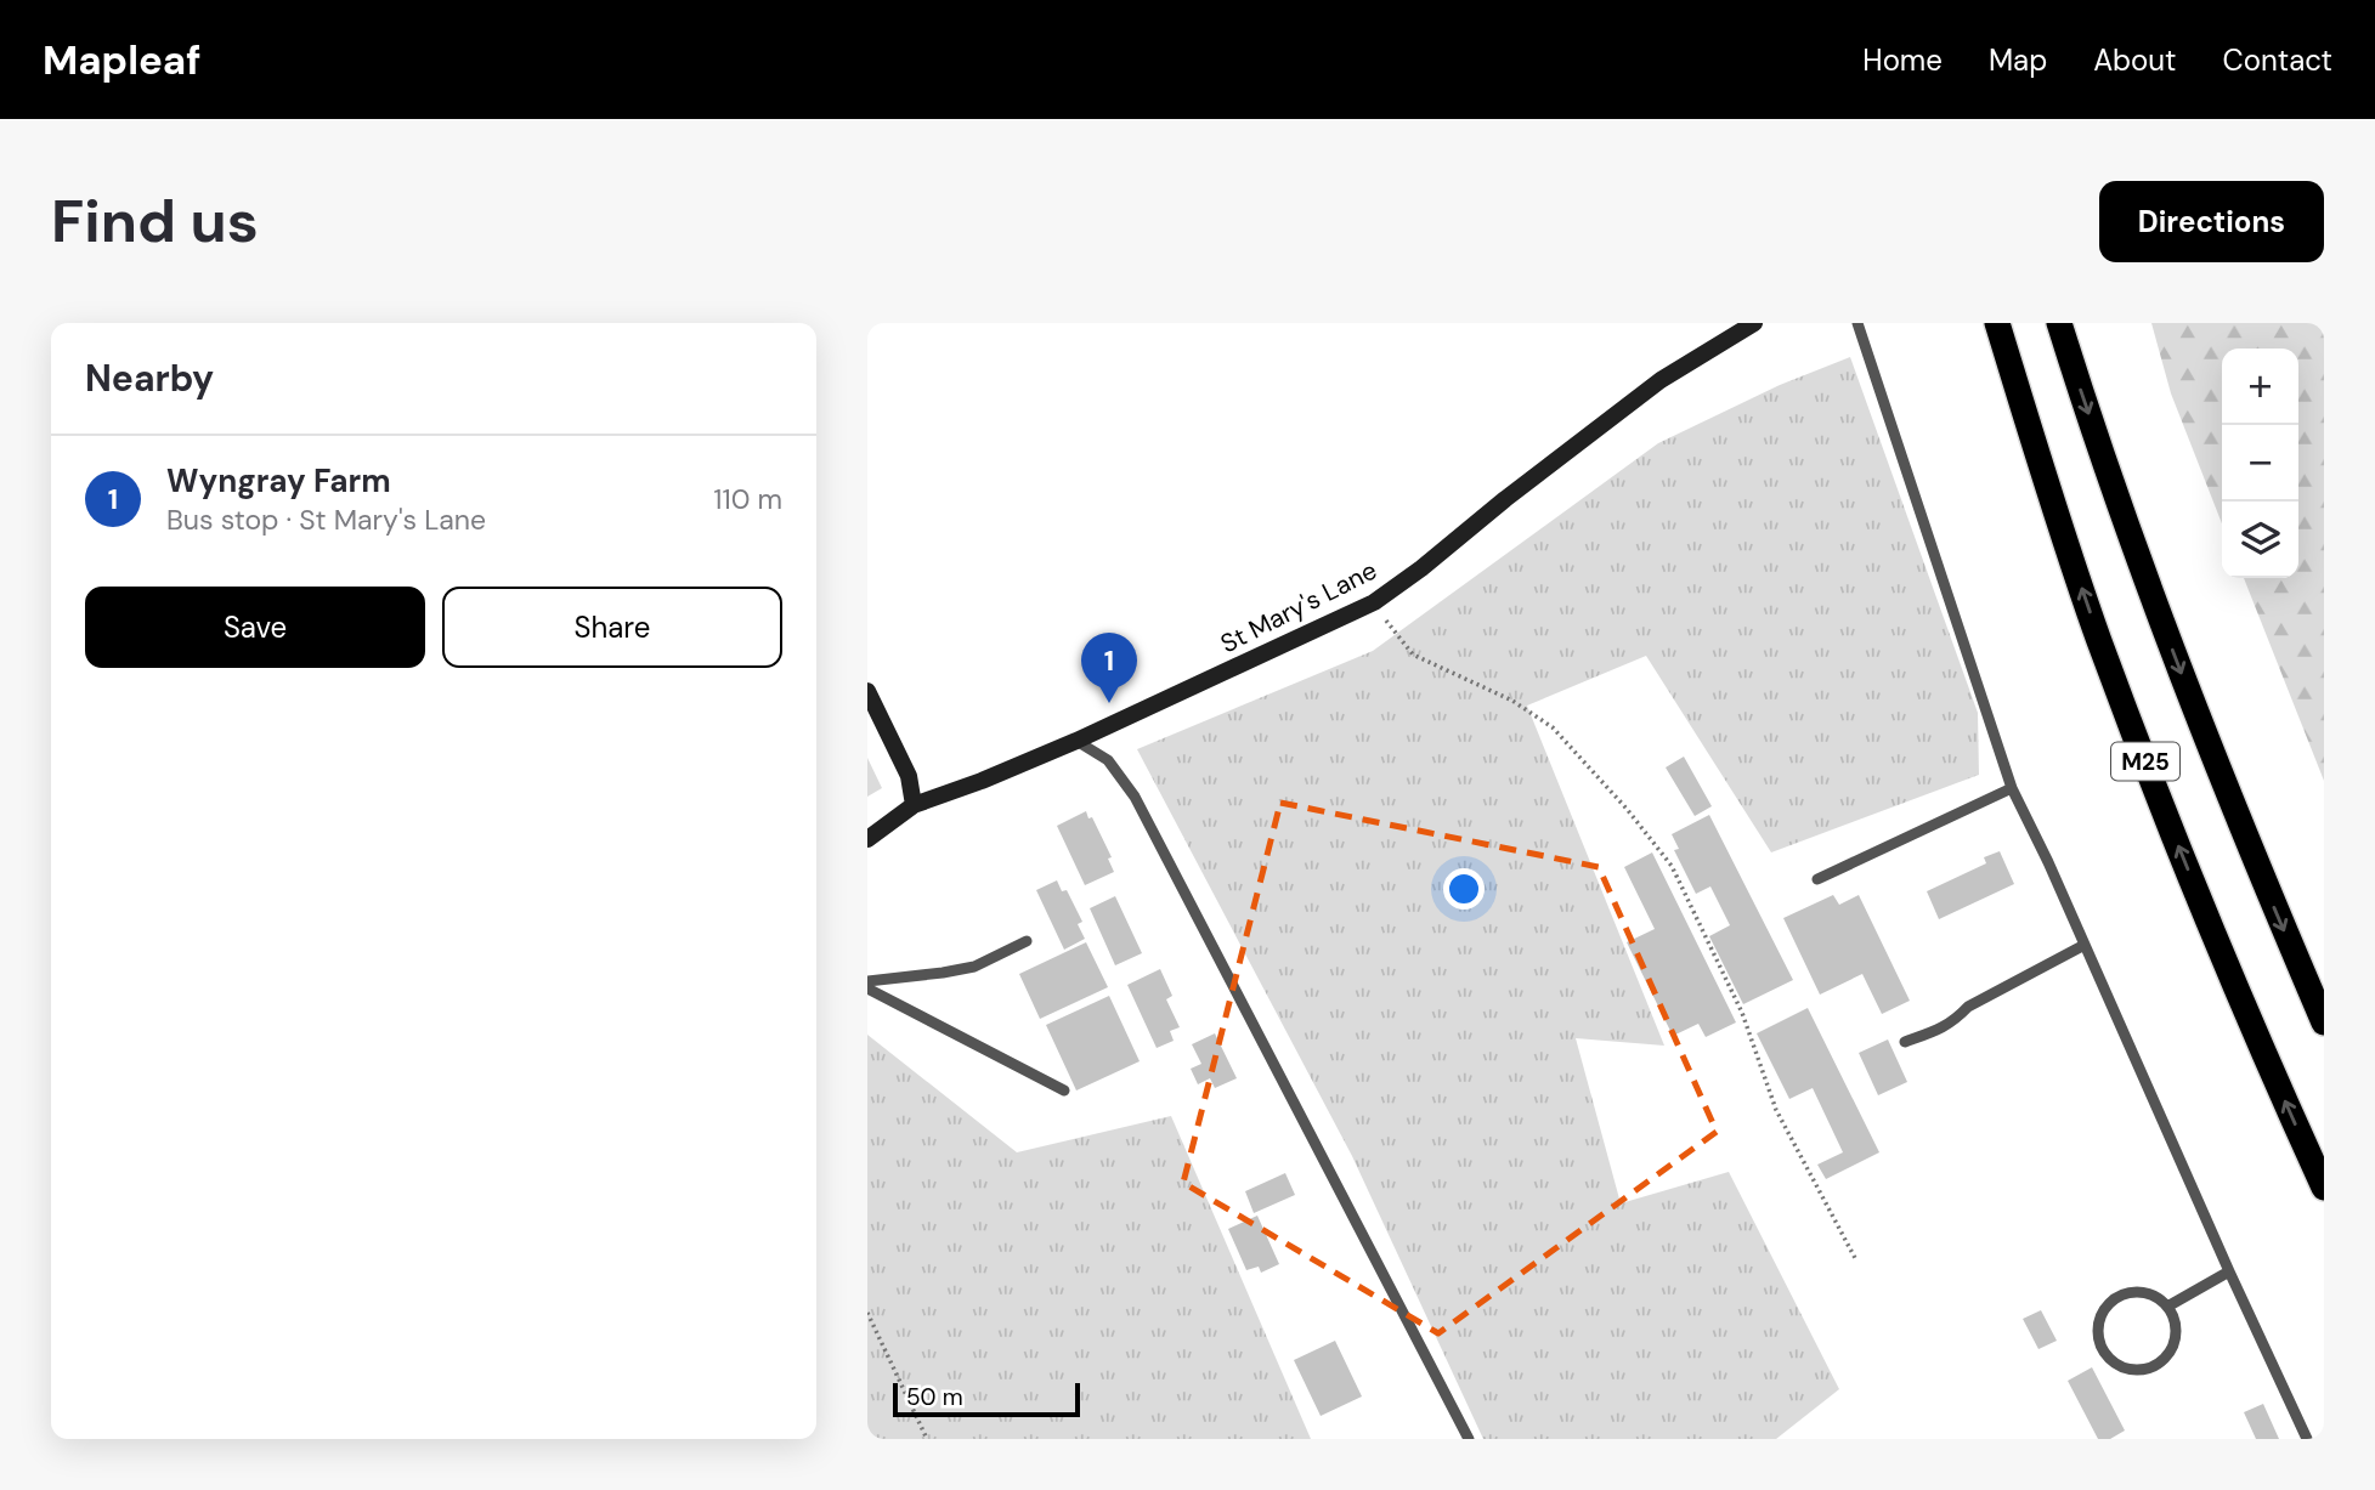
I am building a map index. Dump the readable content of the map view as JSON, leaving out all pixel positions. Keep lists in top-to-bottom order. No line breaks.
{"streets":{"highway":["M25"],"main road":["St Mary's Lane"]},"scale_bar":"50 m","page":{"header":"Mapleaf","nav":["Home","Map","About","Contact"],"buttons":["Directions",["Save","Share"]],"title":"Find us","heading":"Nearby","map_buttons":["+","−"],"list":[{"mark":"1","name":"Wyngray Farm","note":"Bus stop · St Mary's Lane","value":"110 m"}],"pins":"1","scale":"50 m"}}
